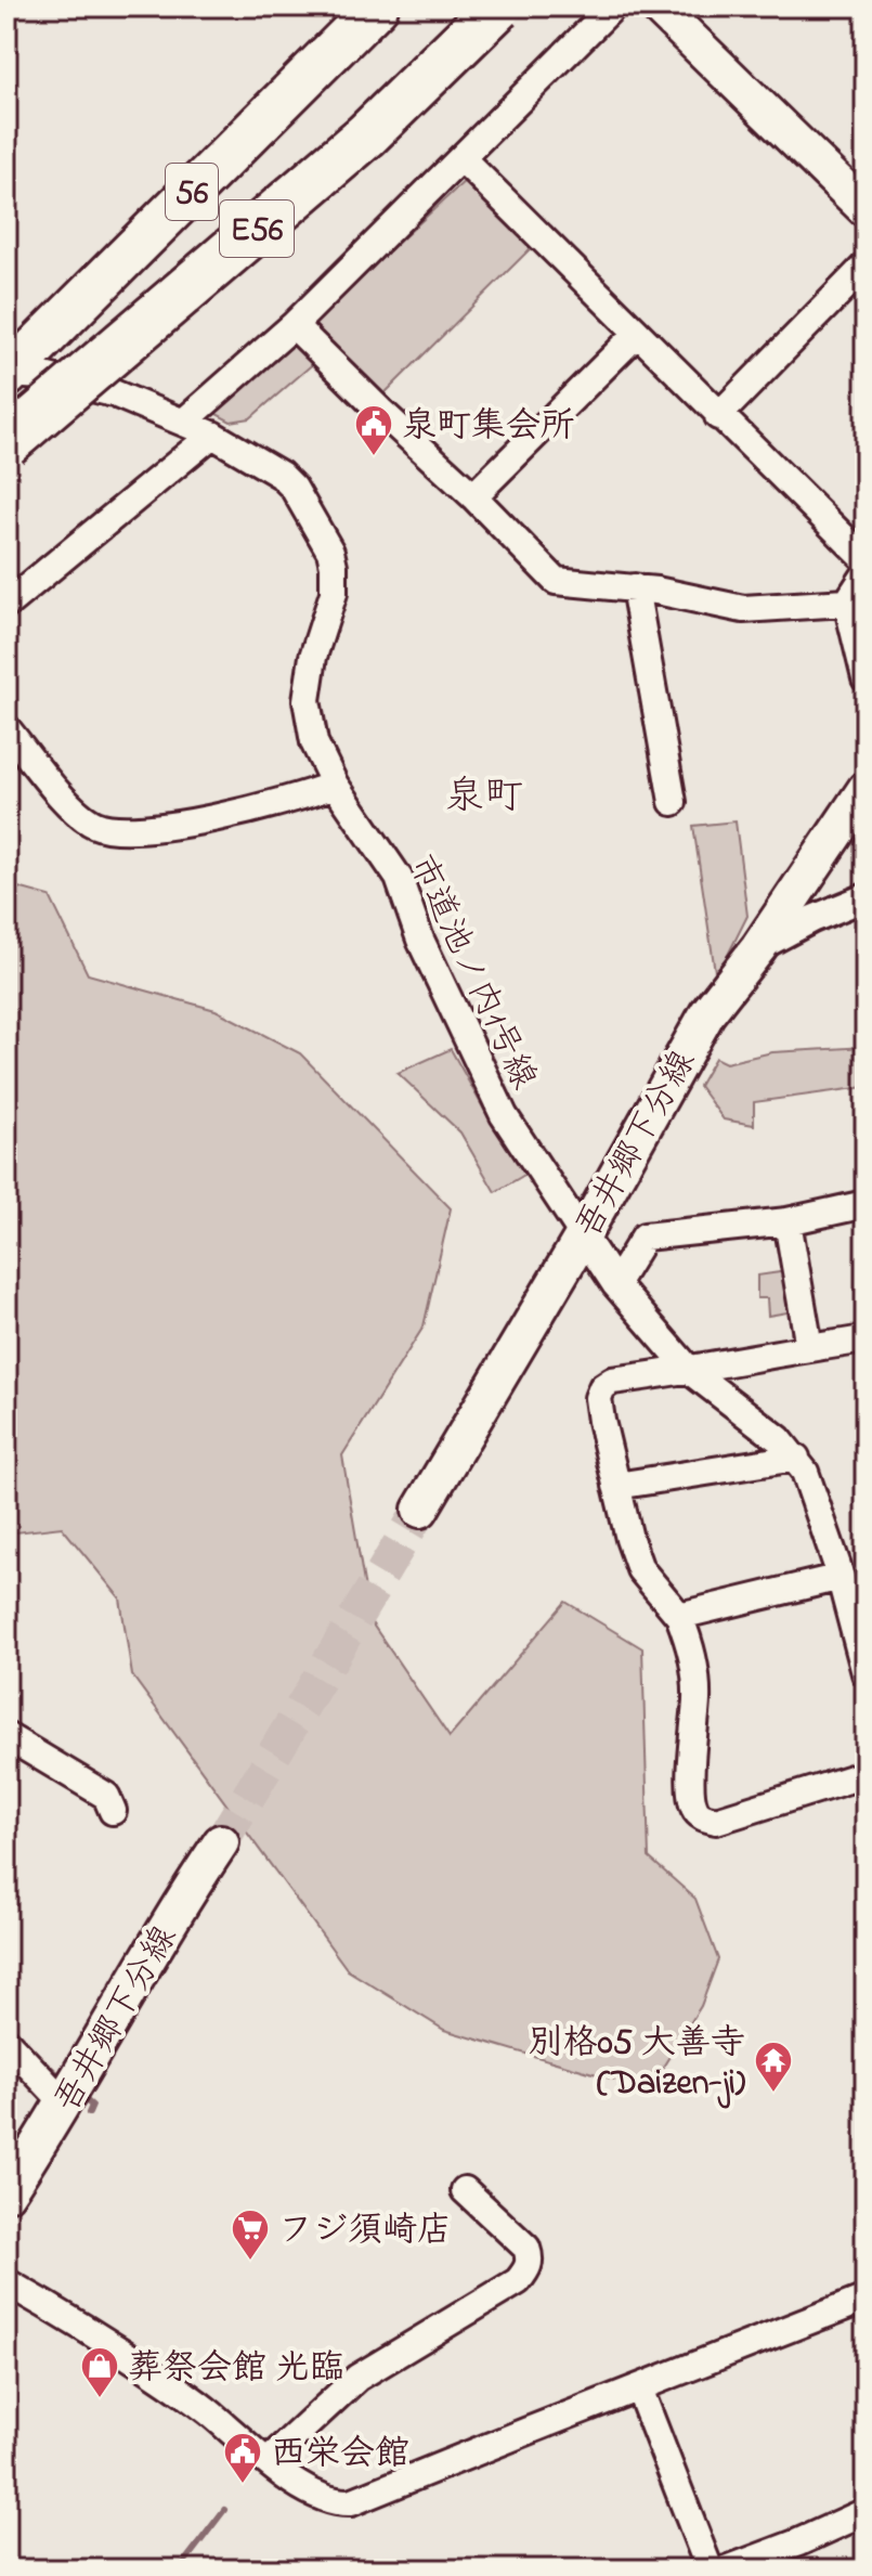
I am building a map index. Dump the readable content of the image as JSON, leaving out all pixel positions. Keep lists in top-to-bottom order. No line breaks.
{"streets":{"highway":["56","E56"],"main road":["吾井郷下分線"],"street":["市道池ノ内1号線"]},"crossings":[["56","市道池ノ内1号線"],["市道池ノ内1号線","吾井郷下分線"]],"districts":["泉町"],"places":{"public building":["泉町集会所","西栄会館"],"temple":["別格05 大善寺 (Daizen-ji)"],"supermarket":["フジ須崎店"],"shop":["葬祭会館 光臨"]}}
